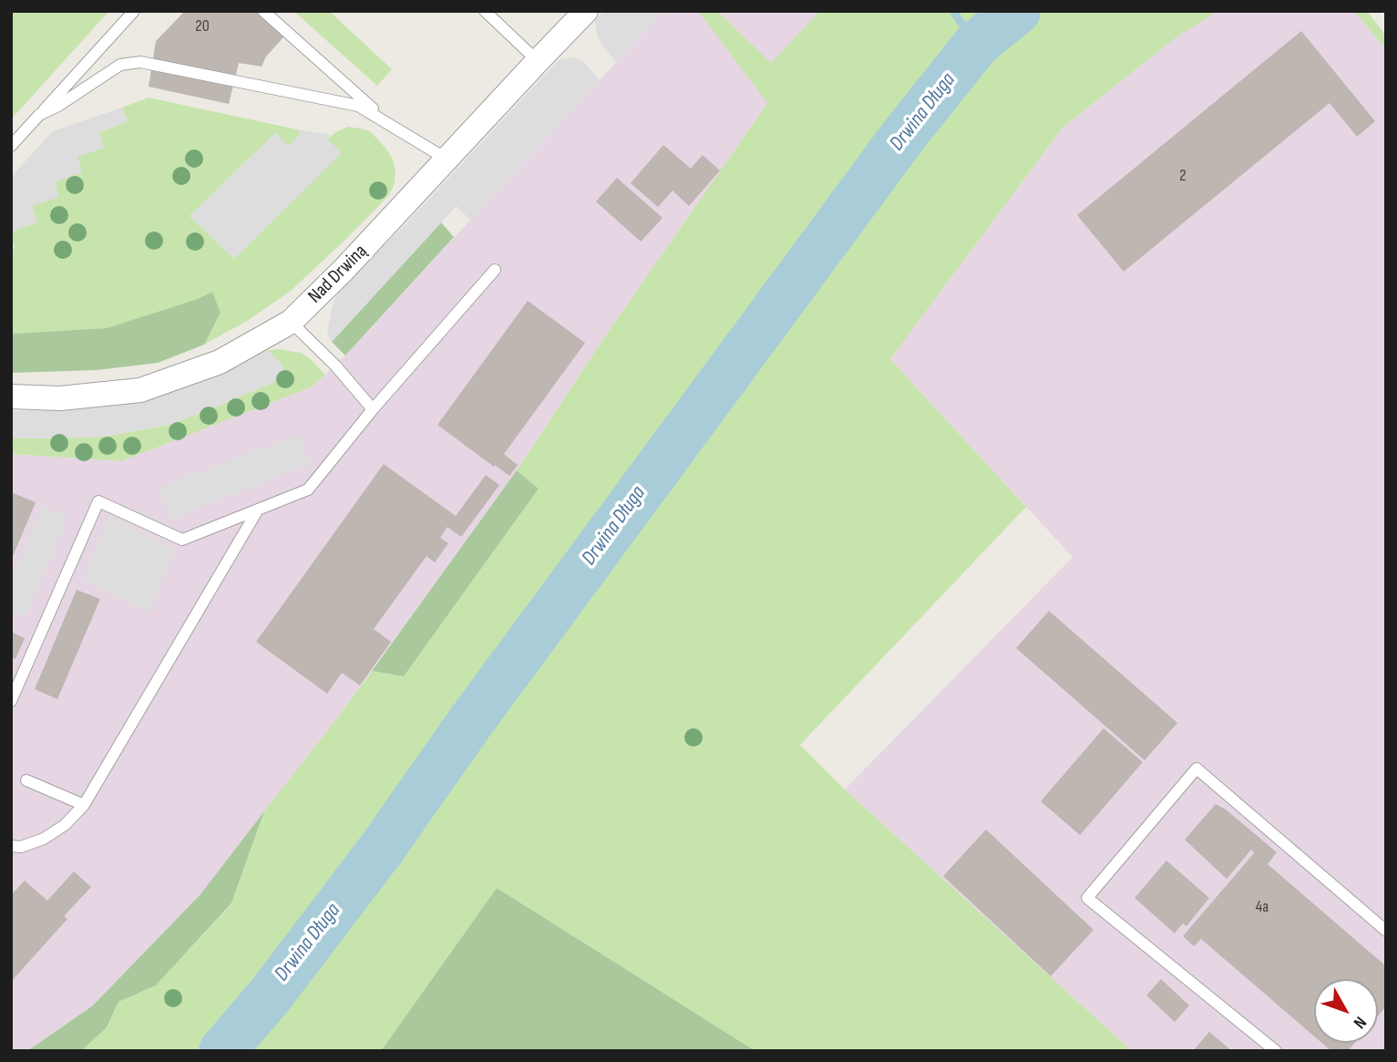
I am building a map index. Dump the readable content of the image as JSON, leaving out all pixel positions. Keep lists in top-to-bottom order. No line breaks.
{"streets":{"street":["Nad Drwiną"]},"water":["Drwina Długa"],"house_numbers":["20","2","4a"],"north":"bottom right"}
